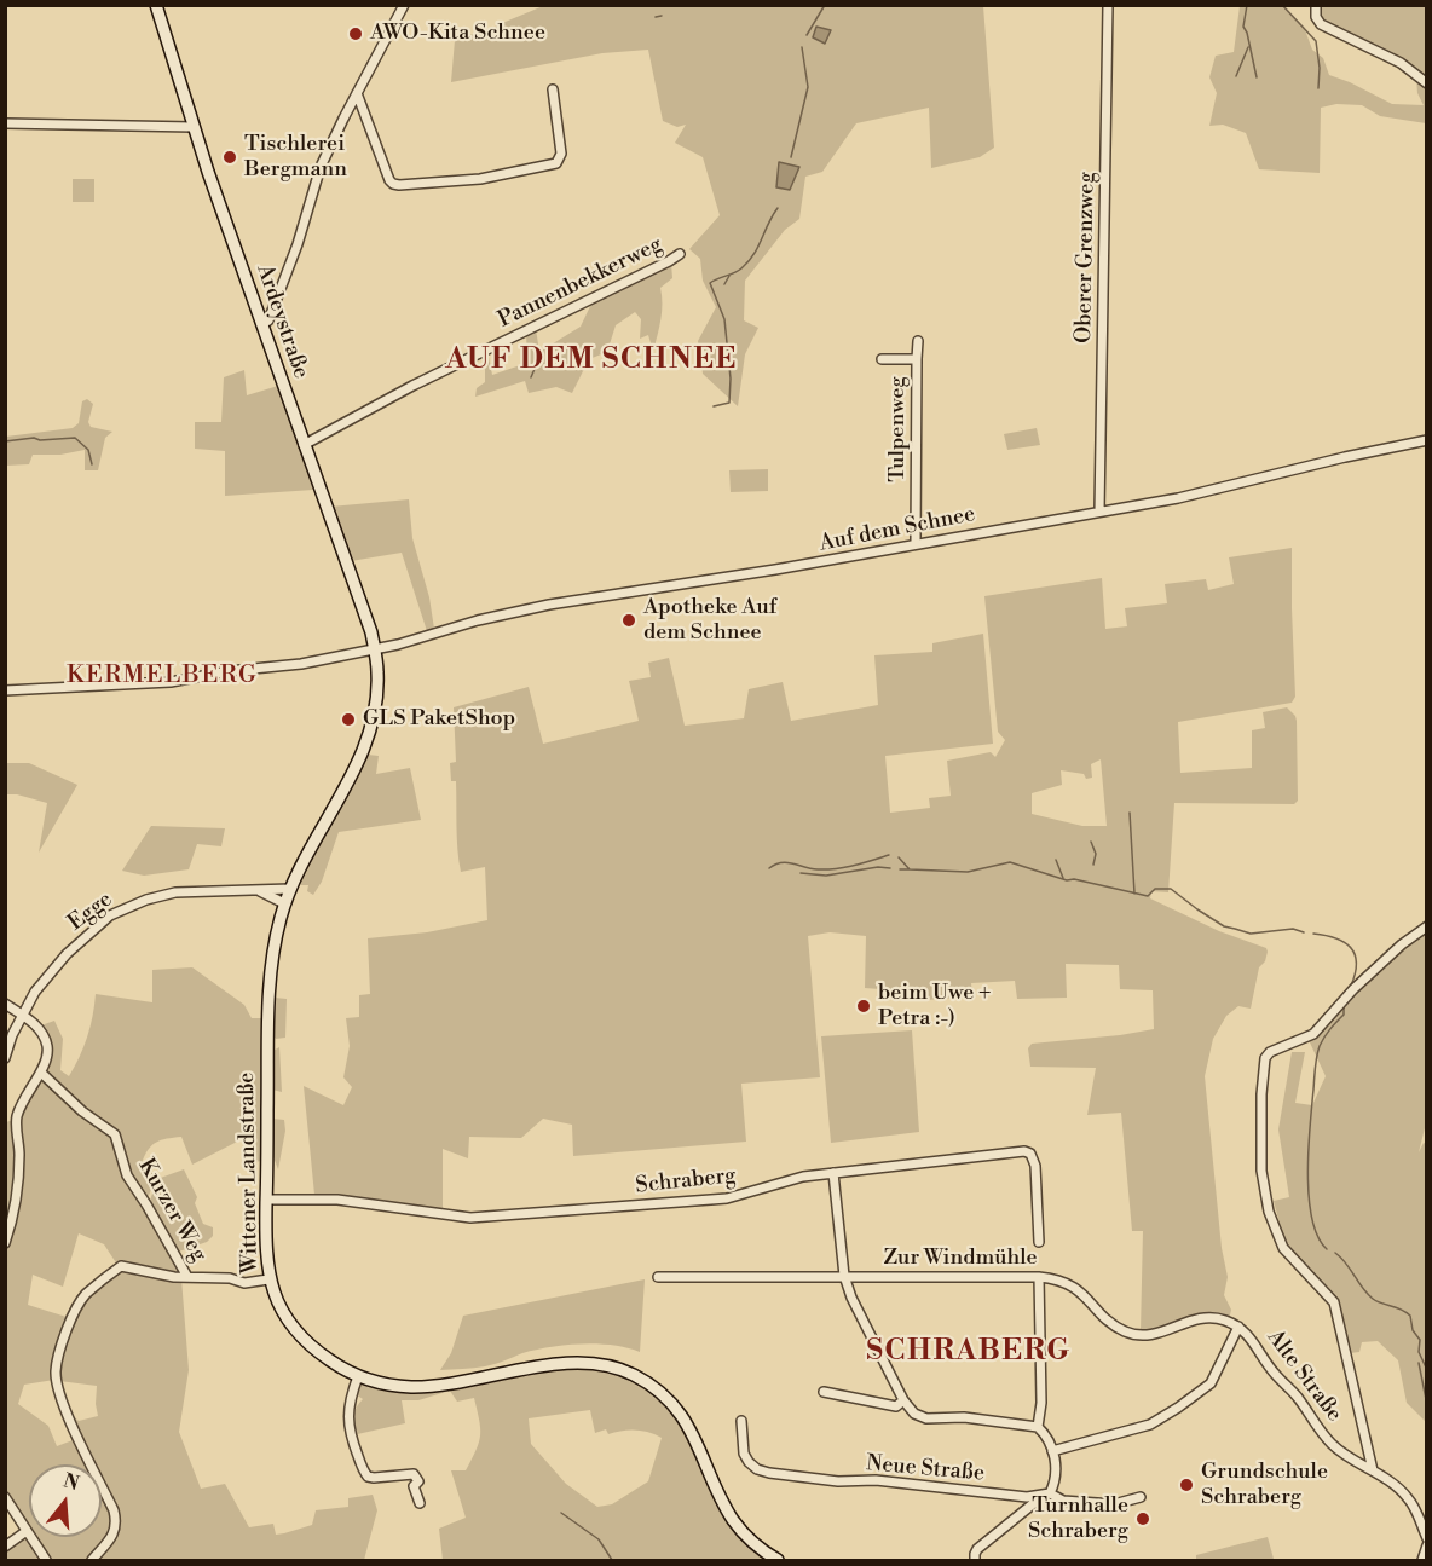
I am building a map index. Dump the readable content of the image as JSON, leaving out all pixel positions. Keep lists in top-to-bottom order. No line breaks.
{"streets":{"main road":["Ardeystraße","Wittener Landstraße"],"street":["Oberer Grenzweg","Pannenbekkerweg","Tulpenweg","Auf dem Schnee","Egge","Schraberg","Kurzer Weg","Zur Windmühle","Alte Straße","Neue Straße"]},"crossings":[["Oberer Grenzweg","Auf dem Schnee"],["Pannenbekkerweg","Ardeystraße"],["Ardeystraße","Auf dem Schnee"],["Ardeystraße","Wittener Landstraße"],["Tulpenweg","Auf dem Schnee"],["Auf dem Schnee","Wittener Landstraße"],["Egge","Wittener Landstraße"],["Wittener Landstraße","Schraberg"],["Wittener Landstraße","Kurzer Weg"],["Zur Windmühle","Alte Straße"]],"districts":["AUF DEM SCHNEE","KERMELBERG","SCHRABERG"],"places":["AWO-Kita Schnee","Tischlerei Bergmann","Apotheke Auf dem Schnee","GLS PaketShop","beim Uwe + Petra :-)","Grundschule Schraberg","Turnhalle Schraberg"],"north":"top"}
